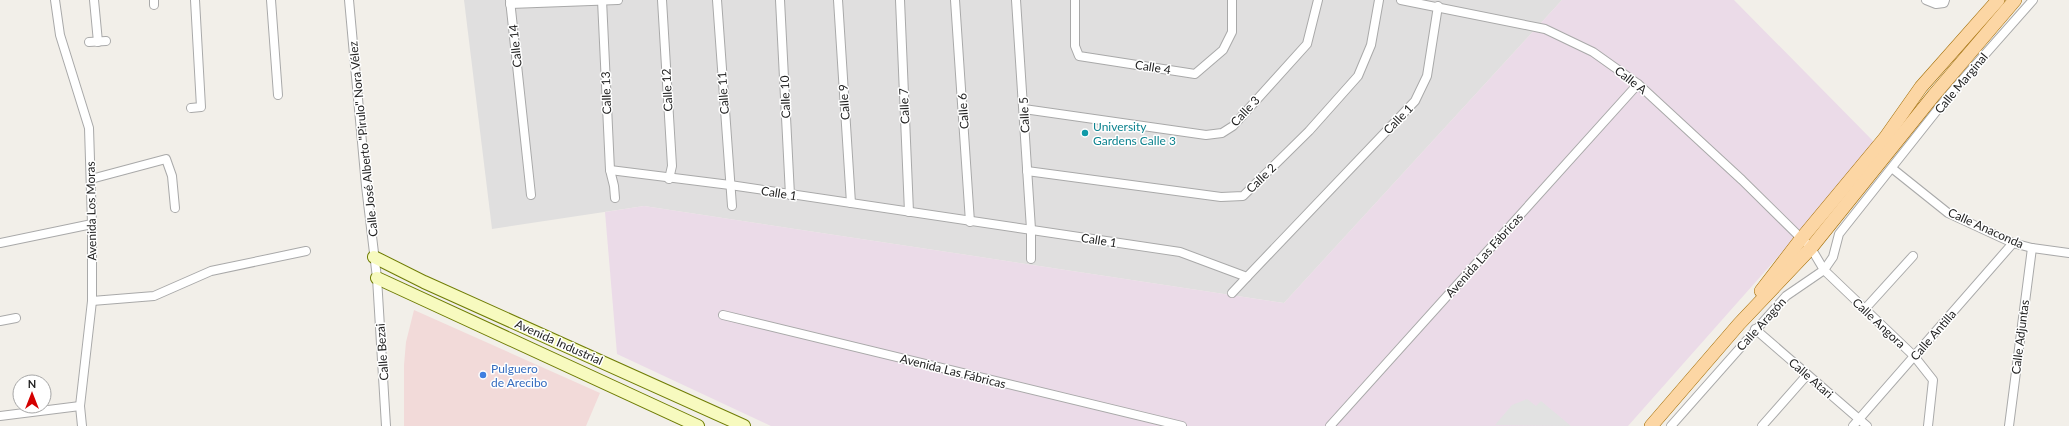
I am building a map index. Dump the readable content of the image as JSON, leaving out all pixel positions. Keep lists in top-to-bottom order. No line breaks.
{"streets":{"street":["Calle 14","Calle 4","Calle A","Calle Marginal","Calle 12","Calle 13","Calle 11","Calle 10","Calle 9","Calle 7","Calle 6","Calle 3","Calle 5","Calle 1","Calle José Alberto \"Pirulo\" Nora Vélez","Calle 2","Avenida Los Moras","Calle Anaconda","Avenida Las Fábricas","Calle Angora","Calle Aragón","Calle Antilla","Calle Adjuntas","Avenida Industrial","Calle Bezai","Calle Atari"]},"crossings":[["Calle 14","Calle 13"],["Calle A","Calle 1"],["Calle A","Avenida Las Fábricas"],["Calle A","Calle Angora"],["Calle Marginal","Calle Anaconda"],["Calle Marginal","Calle Aragón"],["Calle 12","Calle 1"],["Calle 13","Calle 1"],["Calle 11","Calle 1"],["Calle 10","Calle 1"],["Calle 9","Calle 1"],["Calle 7","Calle 1"],["Calle 6","Calle 1"],["Calle 3","Calle 5"],["Calle 5","Calle 1"],["Calle 5","Calle 2"],["Calle José Alberto \"Pirulo\" Nora Vélez","Avenida Industrial"],["Calle José Alberto \"Pirulo\" Nora Vélez","Calle Bezai"],["Calle Anaconda","Calle Aragón"],["Calle Anaconda","Calle Antilla"],["Calle Anaconda","Calle Adjuntas"],["Calle Angora","Calle Aragón"],["Calle Angora","Calle Antilla"],["Calle Aragón","Calle Atari"],["Calle Antilla","Calle Atari"],["Avenida Industrial","Calle Bezai"]],"places":["University Gardens Calle 3","Pulguero de Arecibo"],"north":"top"}
